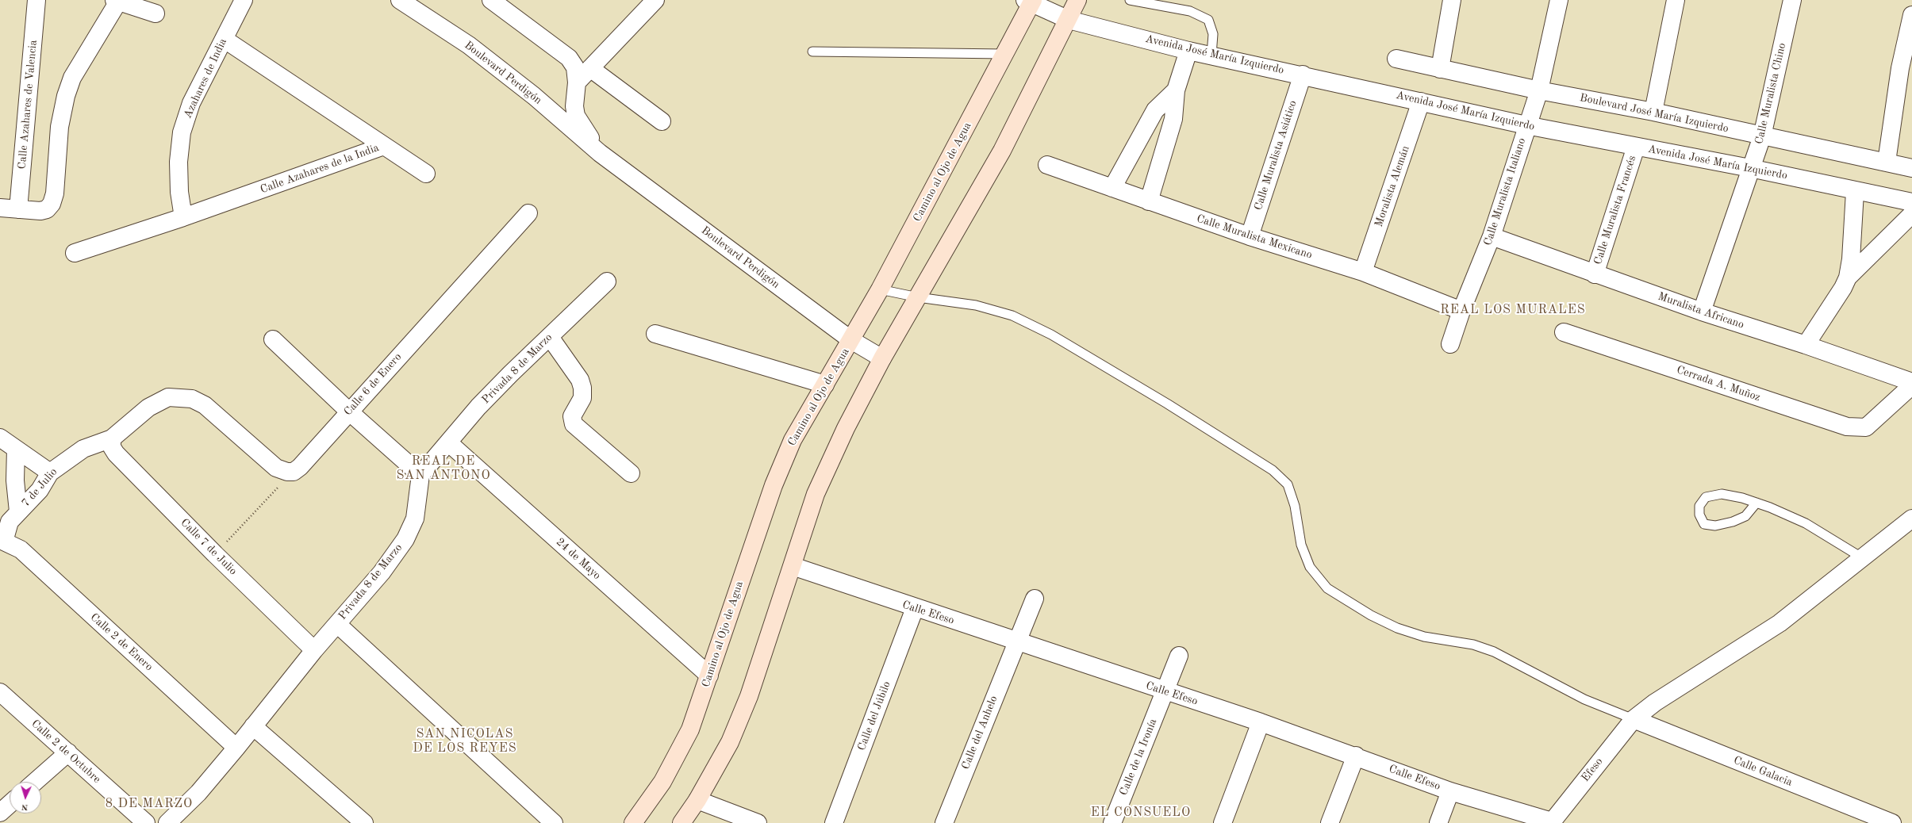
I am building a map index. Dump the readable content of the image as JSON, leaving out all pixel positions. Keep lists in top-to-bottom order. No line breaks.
{"streets":{"street":["Avenida José María Izquierdo","Boulevard Perdigón","Azahares de India","Calle Muralista Chino","Calle Azahares de Valencia","Boulevard José María Izquierdo","Calle Muralista Asiático","Calle Azahares de la India","Camino al Ojo de Agua","Moralista Alemán","Calle Muralista Italiano","Calle Muralista Francés","Calle Muralista Mexicano","Muralista Africano","Privada 8 de Marzo","Cerrada A. Muñoz","Calle 6 de Enero","7 de Julio","Calle 7 de Julio","24 de Mayo","Calle Efeso","Calle 2 de Enero","Calle del Júbilo","Calle del Anhelo","Calle 2 de Octubre","Calle de la Ironía","Efeso","Calle Galacia"]},"crossings":[["Avenida José María Izquierdo","Calle Muralista Chino"],["Avenida José María Izquierdo","Calle Muralista Asiático"],["Avenida José María Izquierdo","Camino al Ojo de Agua"],["Avenida José María Izquierdo","Moralista Alemán"],["Avenida José María Izquierdo","Calle Muralista Italiano"],["Avenida José María Izquierdo","Calle Muralista Francés"],["Boulevard Perdigón","Camino al Ojo de Agua"],["Azahares de India","Calle Azahares de la India"],["Calle Muralista Chino","Boulevard José María Izquierdo"],["Calle Muralista Chino","Muralista Africano"],["Boulevard José María Izquierdo","Calle Muralista Italiano"],["Calle Muralista Asiático","Calle Muralista Mexicano"],["Camino al Ojo de Agua","24 de Mayo"],["Moralista Alemán","Calle Muralista Mexicano"],["Calle Muralista Italiano","Calle Muralista Mexicano"],["Calle Muralista Italiano","Muralista Africano"],["Calle Muralista Francés","Muralista Africano"],["Privada 8 de Marzo","Calle 7 de Julio"],["Privada 8 de Marzo","24 de Mayo"],["Privada 8 de Marzo","Calle 2 de Enero"],["7 de Julio","Calle 7 de Julio"],["7 de Julio","Calle 2 de Enero"],["Calle Efeso","Calle del Júbilo"],["Calle Efeso","Calle del Anhelo"],["Calle Efeso","Calle de la Ironía"],["Calle Efeso","Efeso"],["Efeso","Calle Galacia"]],"districts":["REAL LOS MURALES","REAL DE SAN ANTONO","SAN NICOLAS DE LOS REYES","8 DE MARZO","EL CONSUELO"],"north":"bottom"}
